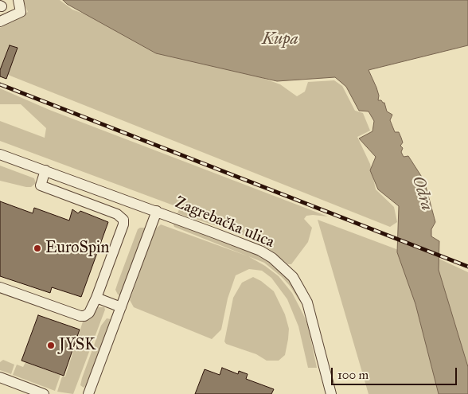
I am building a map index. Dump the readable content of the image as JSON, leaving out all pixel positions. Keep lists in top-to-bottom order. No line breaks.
{"streets":{"street":["Zagrebačka ulica"]},"water":["Kupa","Odra"],"places":["EuroSpin","JYSK"],"scale_bar":"100 m"}
